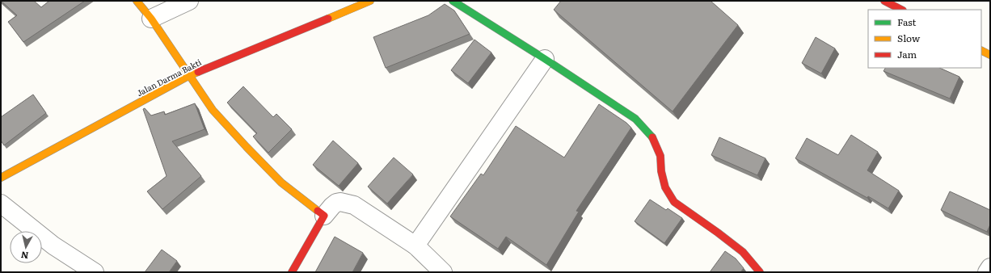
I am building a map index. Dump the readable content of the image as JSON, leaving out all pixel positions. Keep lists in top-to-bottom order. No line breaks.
{"streets":{"street":["Jalan Darma Bakti"]},"legend":["Fast","Slow","Jam"],"north":"bottom"}
